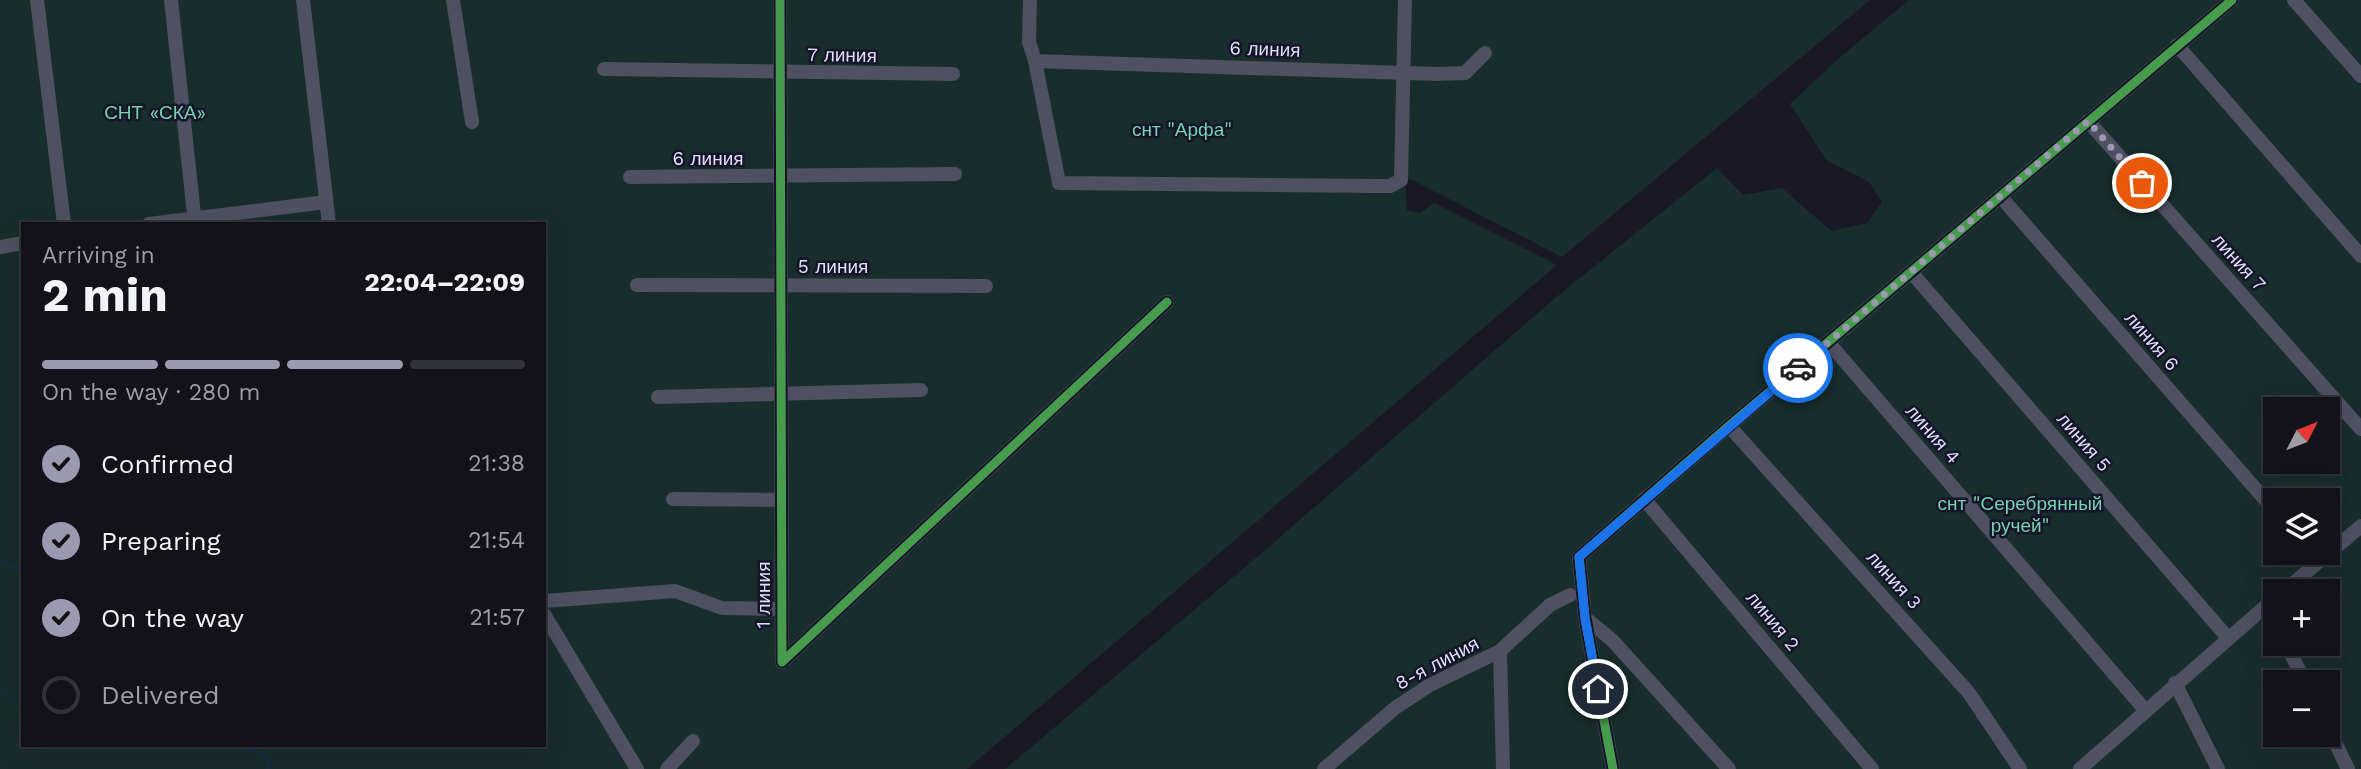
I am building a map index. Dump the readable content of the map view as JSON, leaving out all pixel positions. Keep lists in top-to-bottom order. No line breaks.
{"streets":{"street":["6 линия","7 линия","линия 7","5 линия","линия 6","линия 4","линия 5","линия 3","1 линия","линия 2","8-я линия"]},"crossings":[["6 линия","1 линия"],["7 линия","1 линия"],["5 линия","1 линия"]],"parks":["СНТ «СКА»","снт \"Арфа\"","снт \"Серебрянный ручей\""],"north":"top right","page":{"heading":["2 min","Arriving in","22:04–22:09"],"bar":"On the way · 280 m","map_buttons":["+","−"],"list":[["Confirmed","21:38"],["Preparing","21:54"],["On the way","21:57"],"Delivered"]}}
